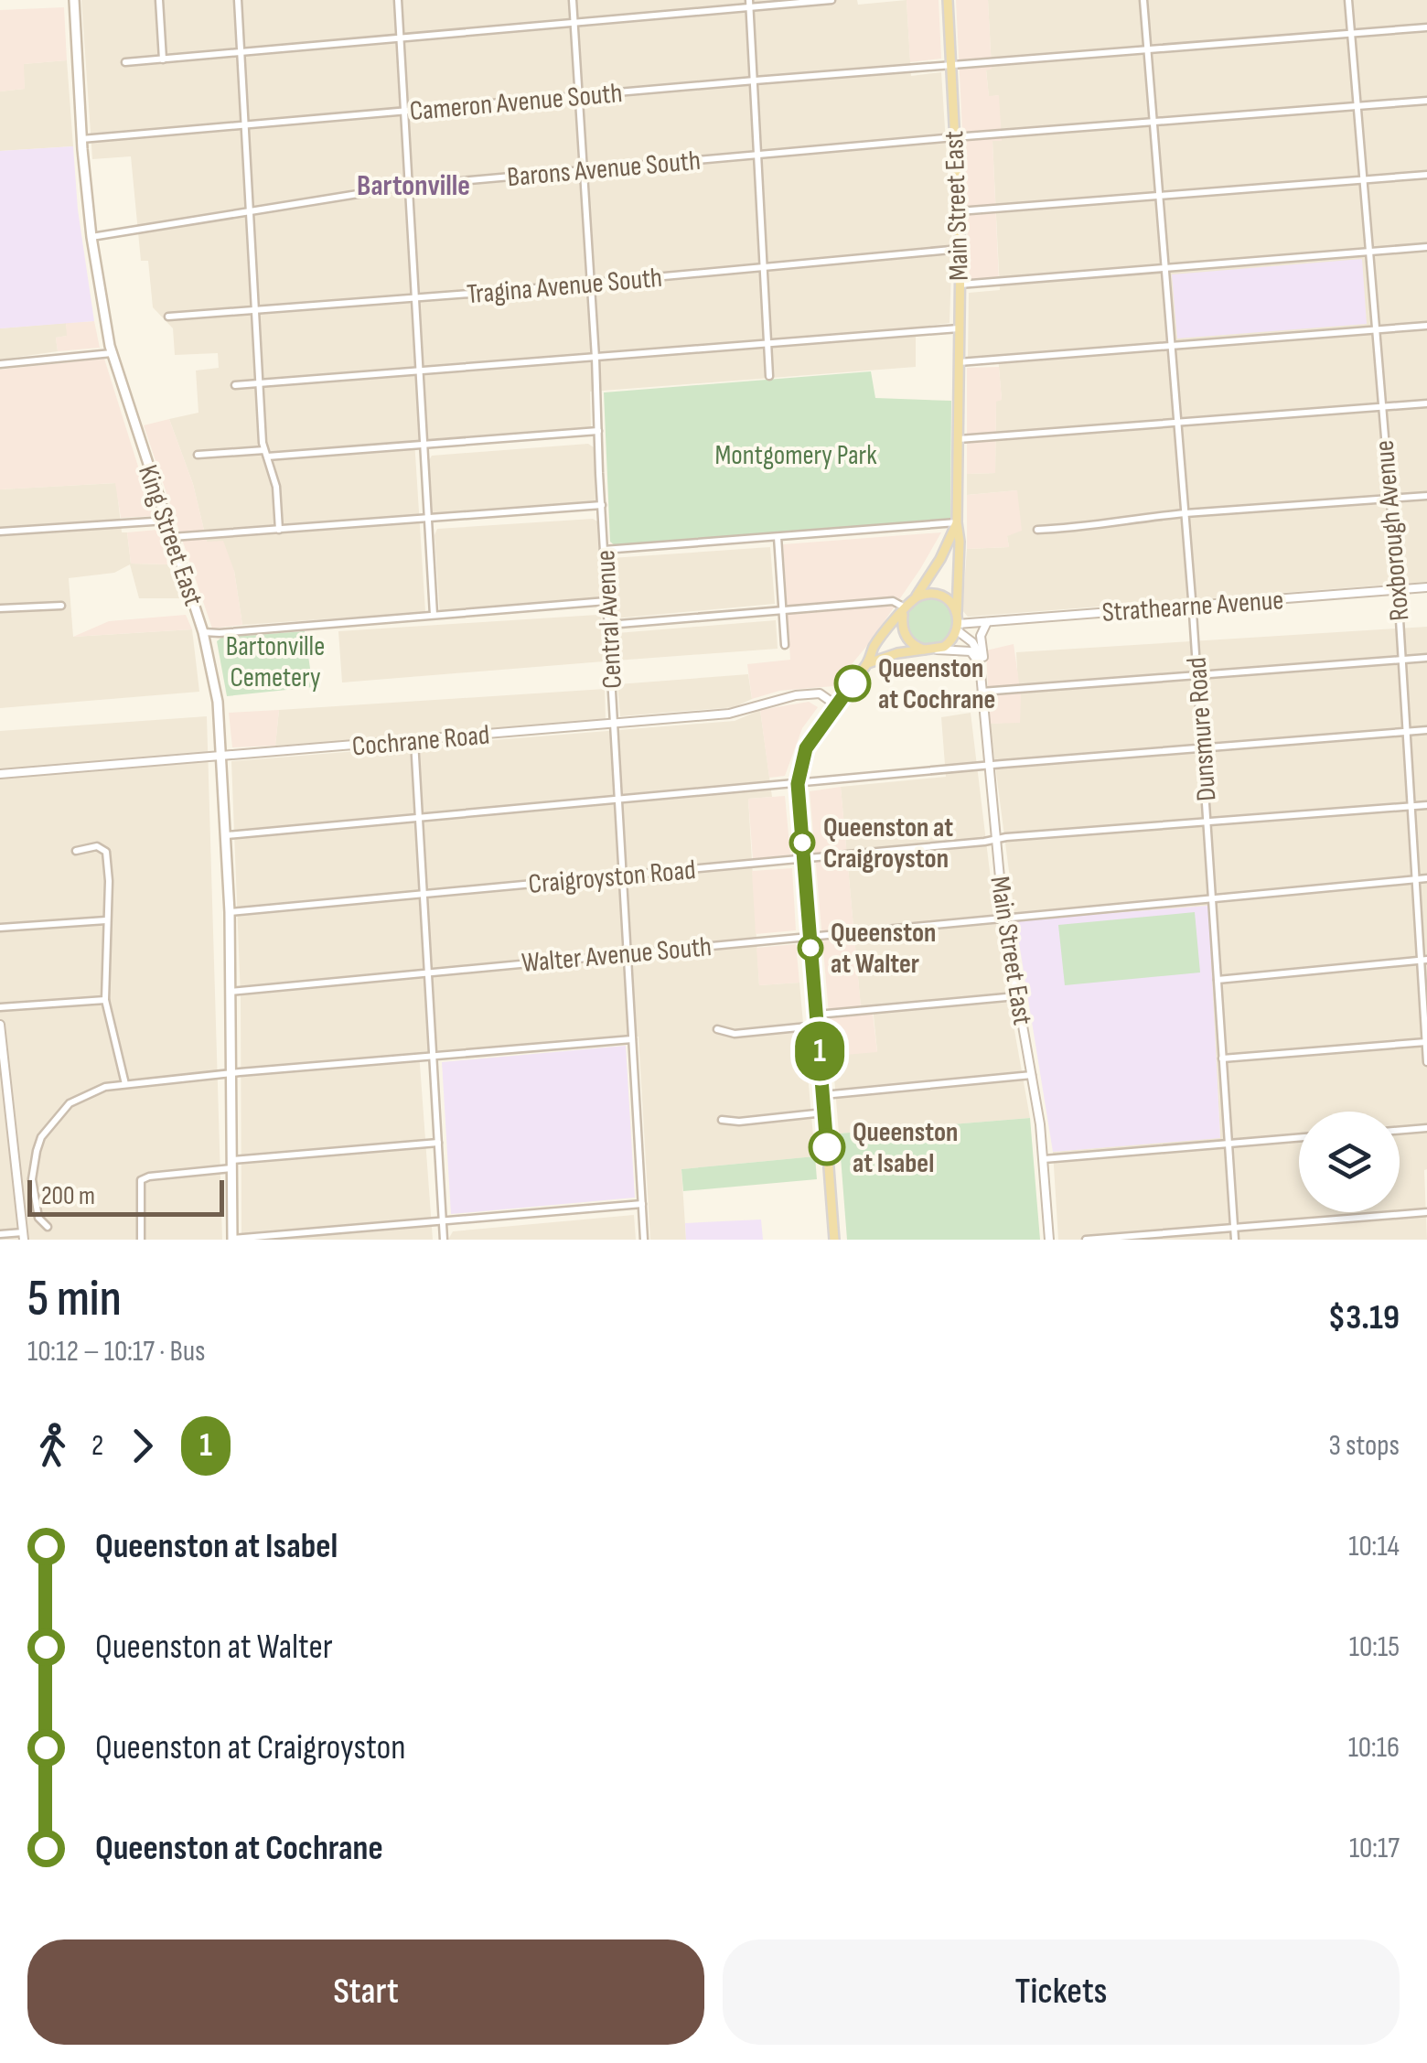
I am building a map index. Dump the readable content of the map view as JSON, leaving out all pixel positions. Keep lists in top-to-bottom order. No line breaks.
{"streets":{"main road":["Main Street East","King Street East"],"street":["Cameron Avenue South","Barons Avenue South","Tragina Avenue South","Roxborough Avenue","Strathearne Avenue","Central Avenue","Dunsmure Road","Cochrane Road","Craigroyston Road","Walter Avenue South"]},"crossings":[["Cameron Avenue South","Main Street East"],["Cameron Avenue South","Roxborough Avenue"],["Cameron Avenue South","King Street East"],["Cameron Avenue South","Central Avenue"],["Cameron Avenue South","Dunsmure Road"],["Barons Avenue South","Main Street East"],["Barons Avenue South","Roxborough Avenue"],["Barons Avenue South","King Street East"],["Barons Avenue South","Central Avenue"],["Barons Avenue South","Dunsmure Road"],["Main Street East","Tragina Avenue South"],["Main Street East","Strathearne Avenue"],["Main Street East","Craigroyston Road"],["Main Street East","Walter Avenue South"],["Tragina Avenue South","Central Avenue"],["Roxborough Avenue","Strathearne Avenue"],["Roxborough Avenue","Craigroyston Road"],["Roxborough Avenue","Walter Avenue South"],["King Street East","Cochrane Road"],["King Street East","Craigroyston Road"],["King Street East","Walter Avenue South"],["Strathearne Avenue","Dunsmure Road"],["Central Avenue","Cochrane Road"],["Central Avenue","Craigroyston Road"],["Central Avenue","Walter Avenue South"],["Dunsmure Road","Craigroyston Road"],["Dunsmure Road","Walter Avenue South"]],"districts":["Bartonville"],"parks":["Montgomery Park","Bartonville Cemetery"],"places":["Queenston at Cochrane","Queenston at Craigroyston","Queenston at Walter","Queenston at Isabel"],"lines":["bus line 1"],"scale_bar":"200 m","page":{"on_map":"1","scale":"200 m","heading":["5 min","10:12 – 10:17 · Bus","$3.19"],"legs":["2","1","3 stops"],"list":[{"name":"Queenston at Isabel","value":"10:14"},{"name":"Queenston at Walter","value":"10:15"},{"name":"Queenston at Craigroyston","value":"10:16"},{"name":"Queenston at Cochrane","value":"10:17"}],"buttons":["Start","Tickets"]}}
